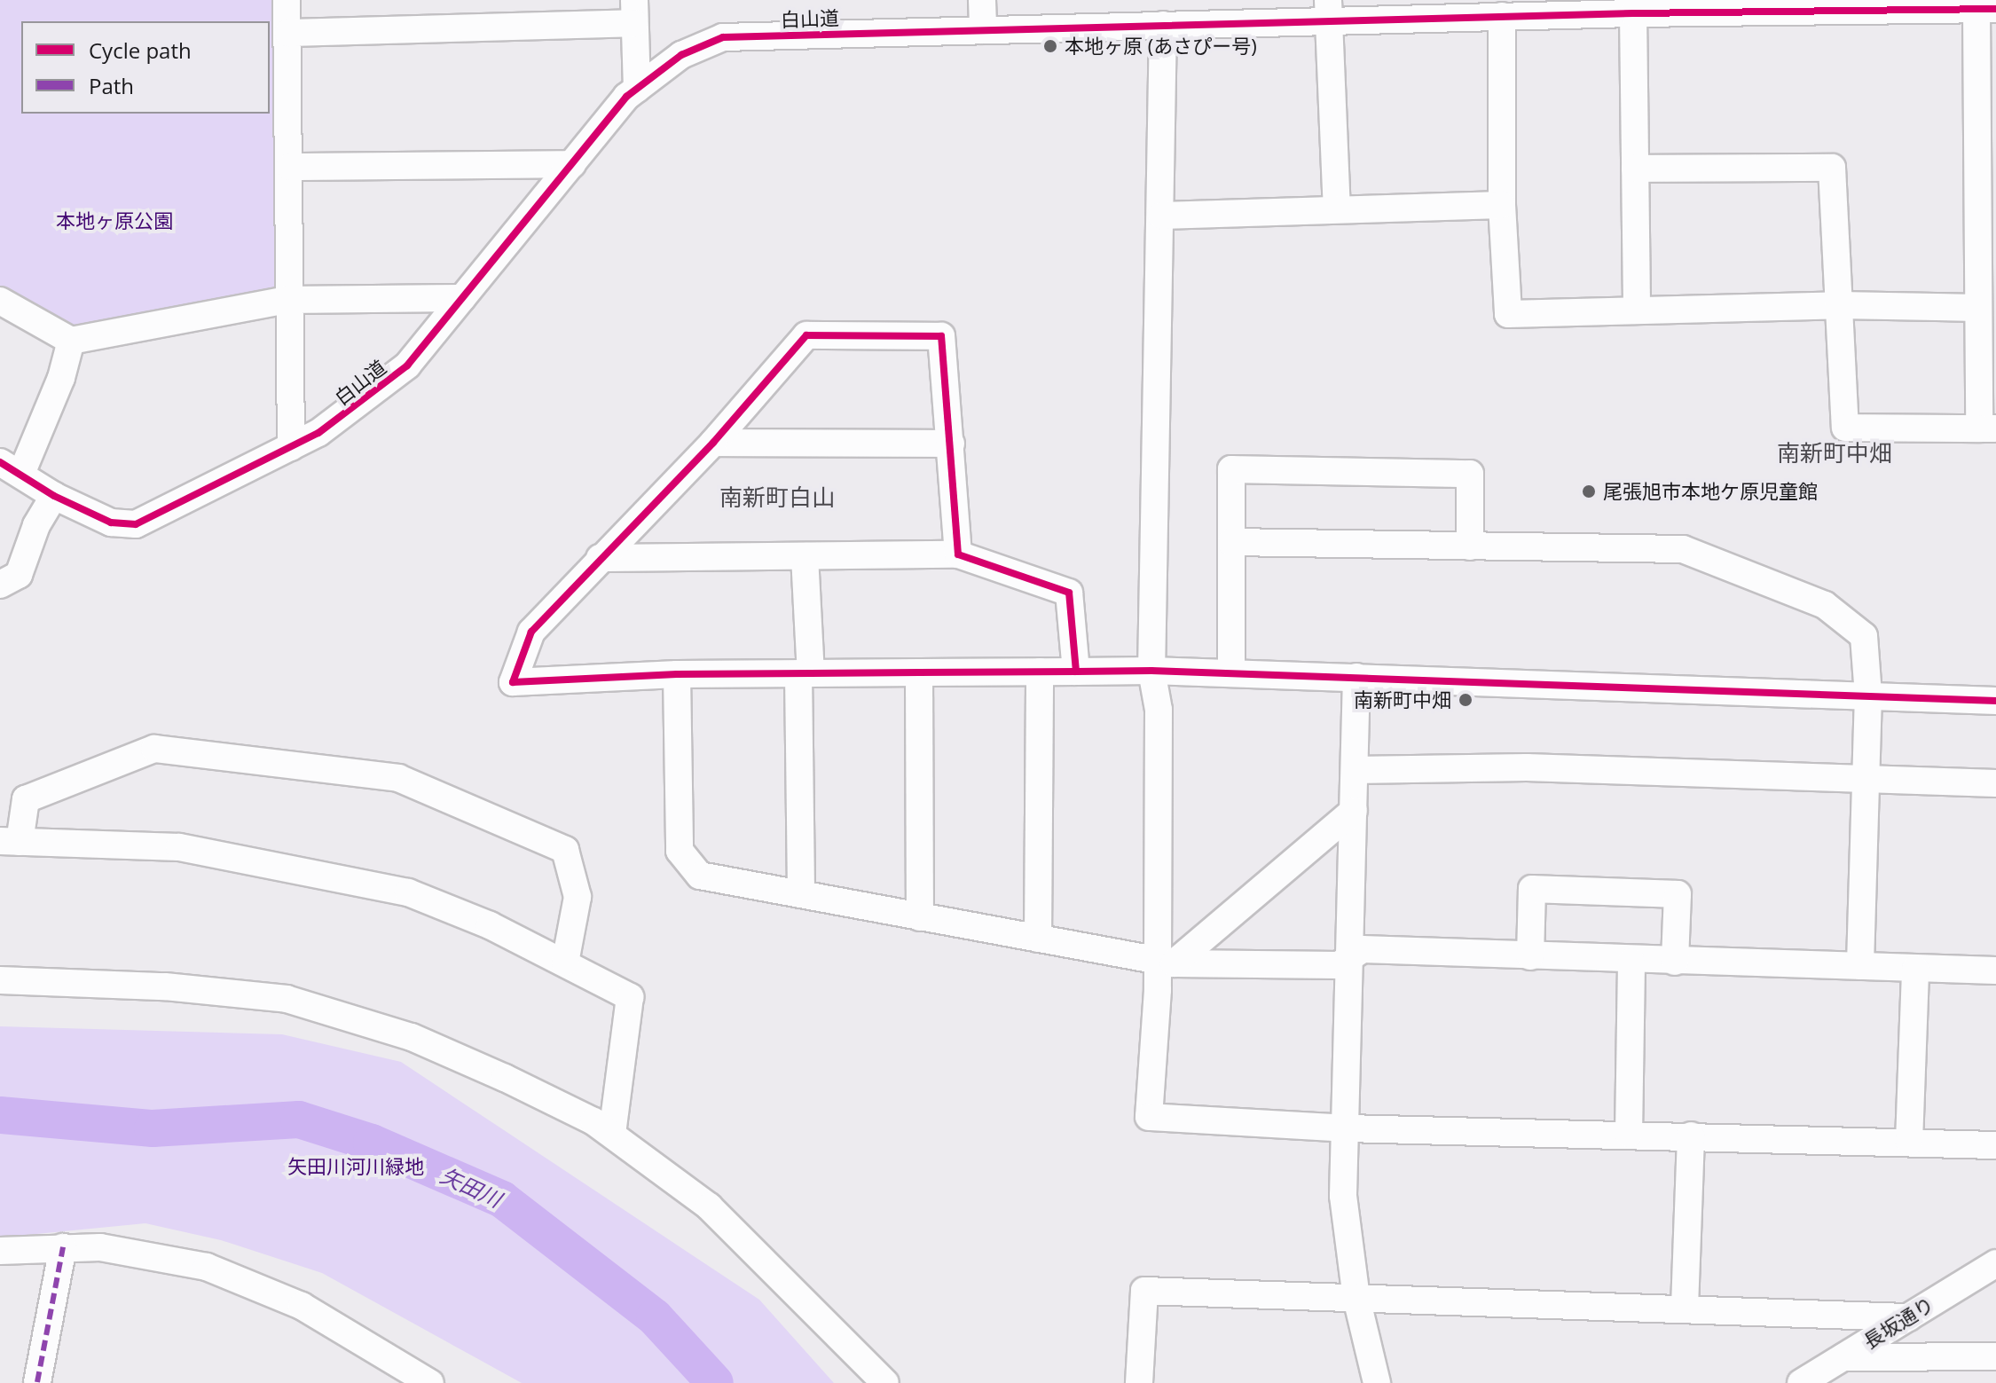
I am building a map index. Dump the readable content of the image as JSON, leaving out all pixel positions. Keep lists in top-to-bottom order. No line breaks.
{"streets":{"street":["白山道","長坂通り"]},"districts":["南新町中畑","南新町白山"],"water":["矢田川"],"parks":["本地ヶ原公園","矢田川河川緑地"],"places":["本地ヶ原 (あさぴー号)","尾張旭市本地ケ原児童館","南新町中畑"],"legend":["Cycle path","Path"]}
